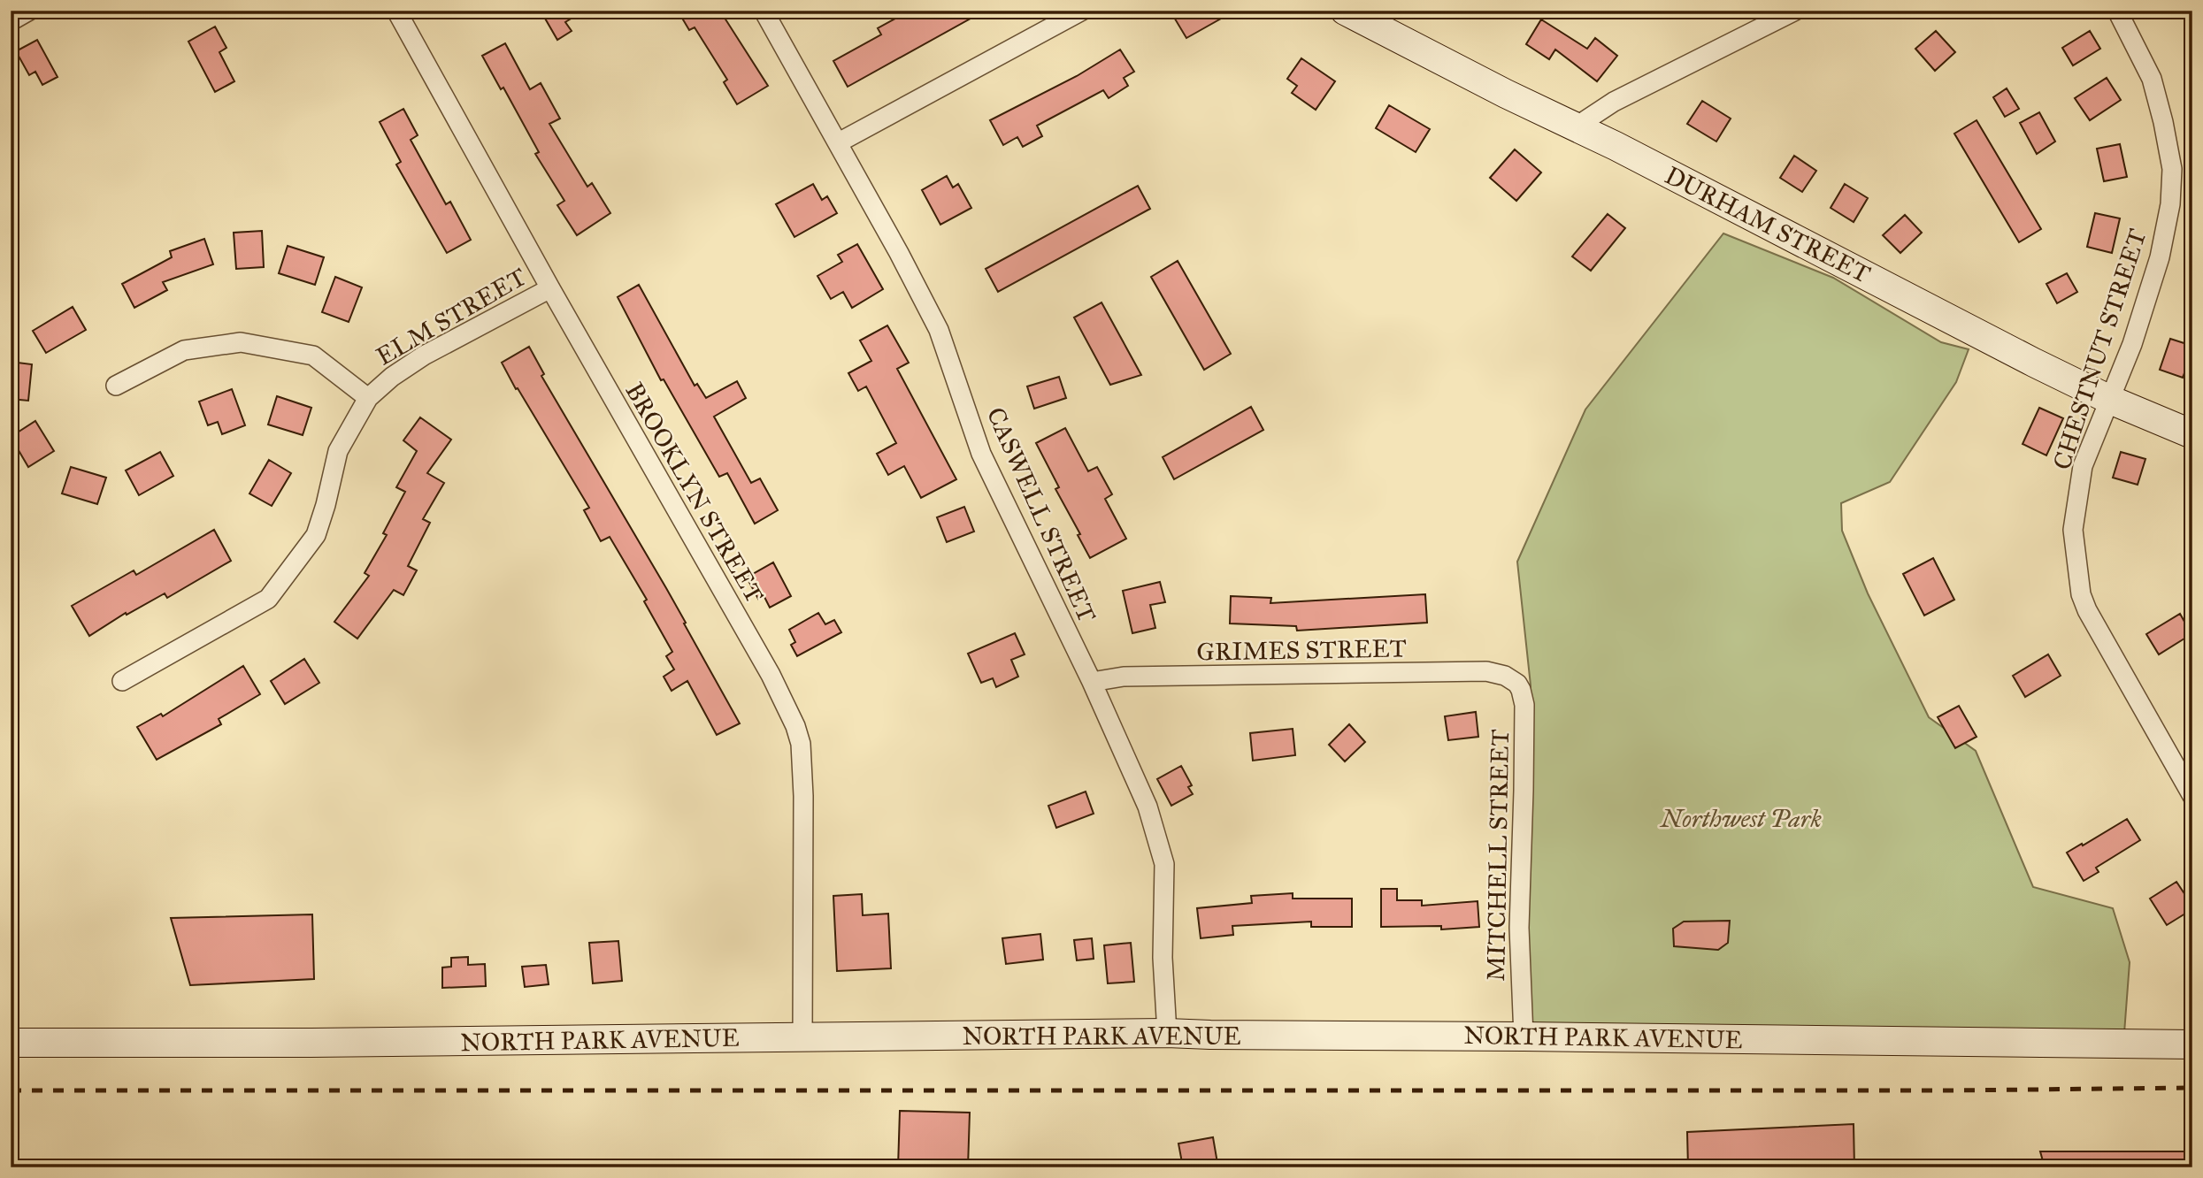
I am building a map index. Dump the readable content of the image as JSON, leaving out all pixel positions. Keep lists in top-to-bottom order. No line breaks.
{"streets":{"street":["DURHAM STREET","ELM STREET","CHESTNUT STREET","BROOKLYN STREET","CASWELL STREET","GRIMES STREET","MITCHELL STREET","NORTH PARK AVENUE"]},"crossings":[["DURHAM STREET","CHESTNUT STREET"],["ELM STREET","BROOKLYN STREET"],["BROOKLYN STREET","NORTH PARK AVENUE"],["CASWELL STREET","GRIMES STREET"],["CASWELL STREET","NORTH PARK AVENUE"],["GRIMES STREET","MITCHELL STREET"],["MITCHELL STREET","NORTH PARK AVENUE"]],"parks":["Northwest Park"]}
